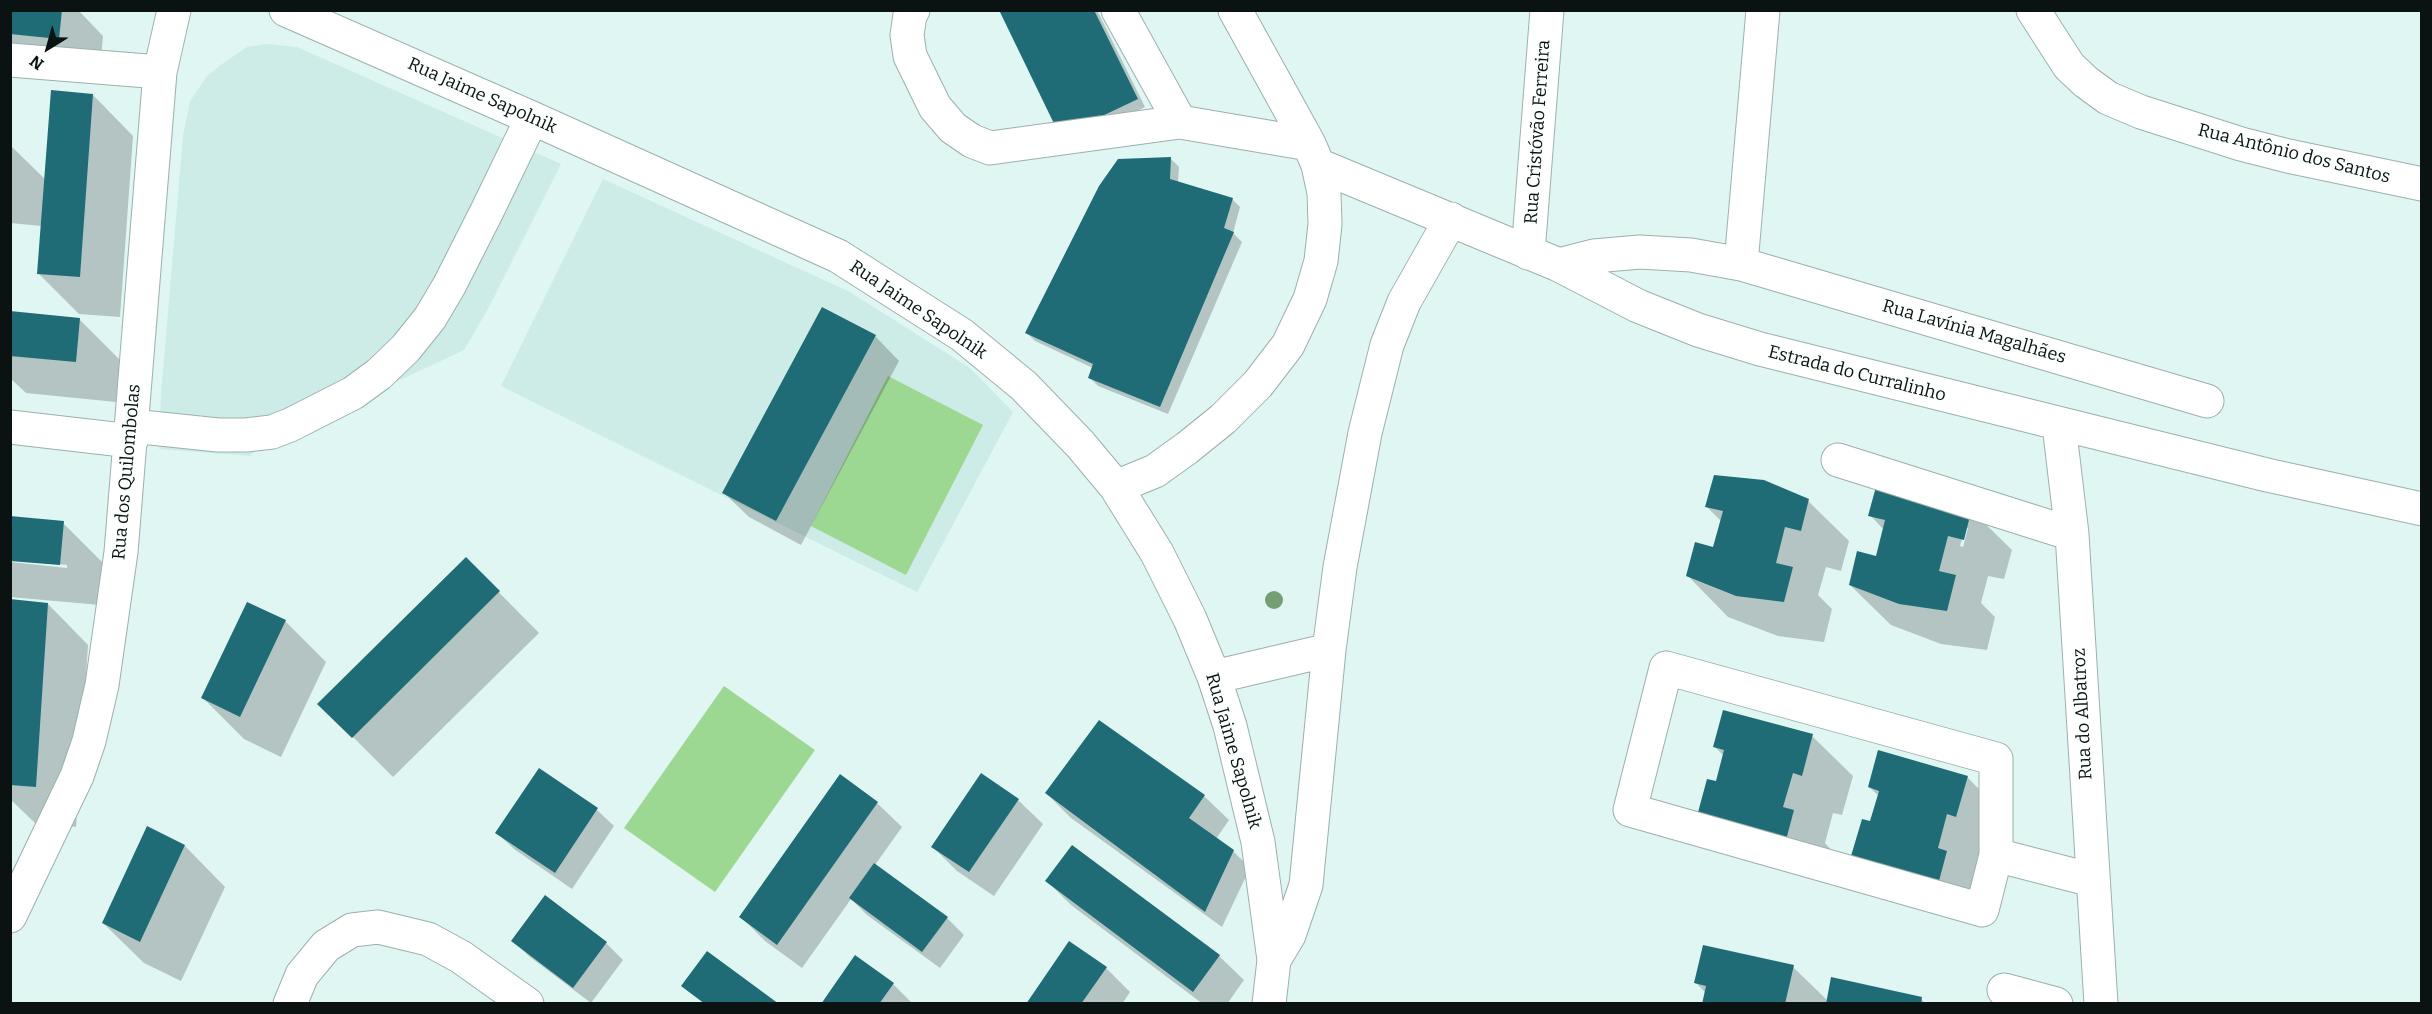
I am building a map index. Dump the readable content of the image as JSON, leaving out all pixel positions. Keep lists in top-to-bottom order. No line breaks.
{"streets":{"street":["Rua Jaime Sapolnik","Rua Cristóvão Ferreira","Rua Antônio dos Santos","Rua Lavínia Magalhães","Estrada do Curralinho","Rua dos Quilombolas","Rua do Albatroz"]},"crossings":[["Rua Jaime Sapolnik","Estrada do Curralinho"],["Rua Cristóvão Ferreira","Estrada do Curralinho"],["Rua Lavínia Magalhães","Estrada do Curralinho"],["Estrada do Curralinho","Rua do Albatroz"]],"north":"bottom left"}
